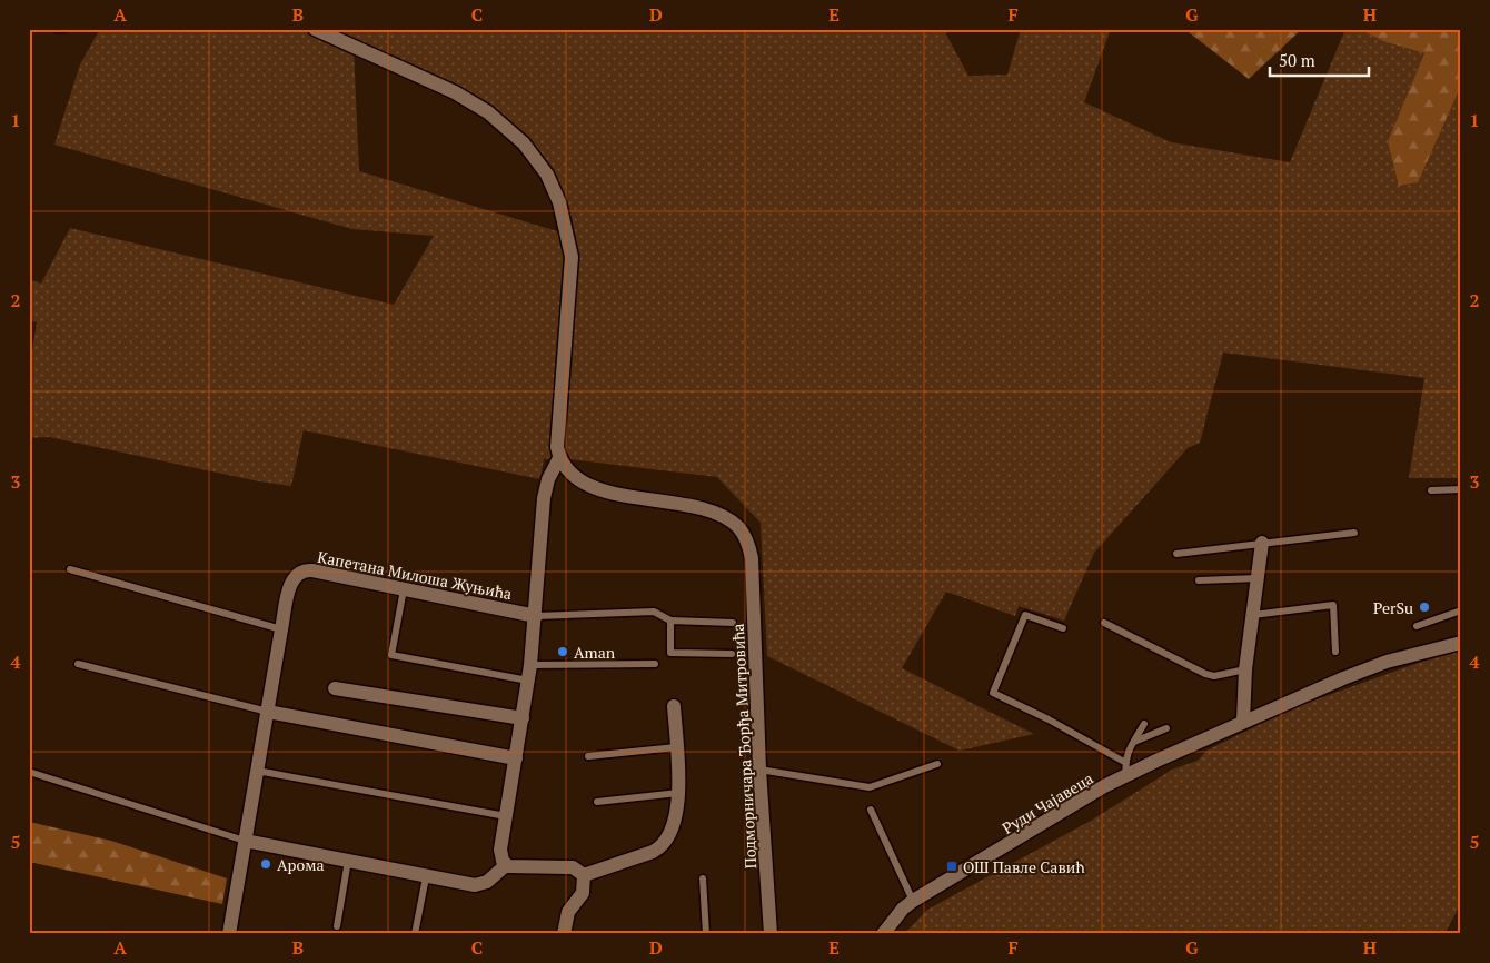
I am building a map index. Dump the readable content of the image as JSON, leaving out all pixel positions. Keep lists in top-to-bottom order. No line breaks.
{"streets":{"street":["Капетана Милоша Жуњића","Подморничара Ђорђа Митровића","Руди Чајавеца"]},"places":{"other":["PerSu","Aman","Арома"],"transit":["ОШ Павле Савић"]},"scale_bar":"50 m","grid":{"columns":["A","B","C","D","E","F","G","H"],"rows":["1","2","3","4","5"]}}
